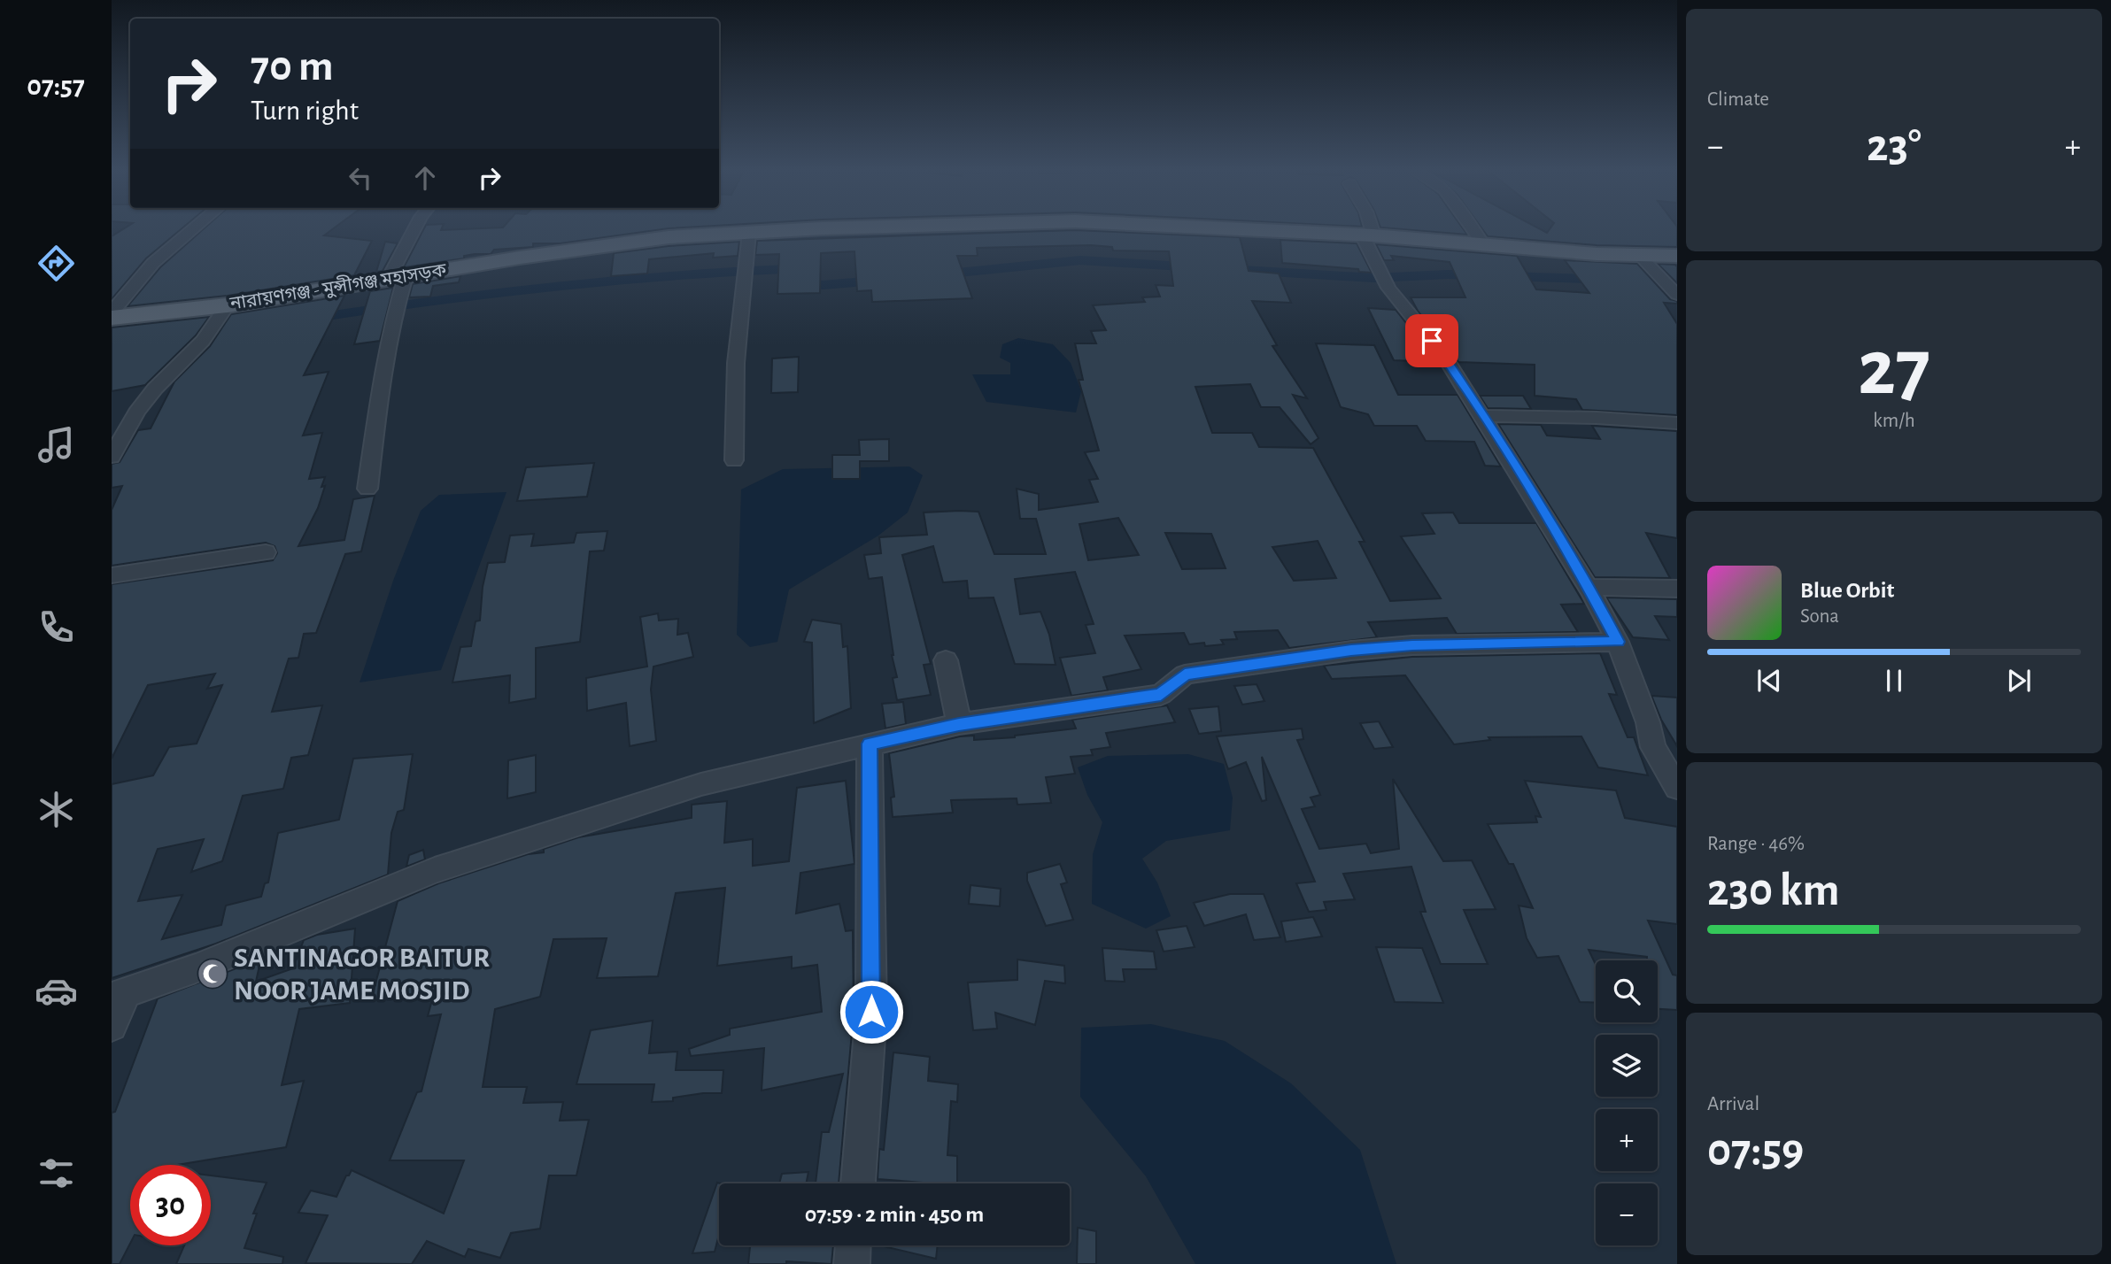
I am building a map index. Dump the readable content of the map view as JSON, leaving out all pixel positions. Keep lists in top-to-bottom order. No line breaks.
{"streets":{"main road":["নারায়ণগঞ্জ - মুন্সীগঞ্জ মহাসড়ক"]},"places":{"mosque":["SANTINAGOR BAITUR NOOR JAME MOSJID"]},"page":{"tabs":"07:57","tile":["Climate",["27","km/h"],["Range · 46%","230 km"],["Arrival","07:59"]],"turn":["70 m","Turn right"],"heat":["−","23°","+"],"song":["Blue Orbit","Sona"],"map_buttons":["+","−"],"limit":"30","trip":"07:59 · 2 min · 450 m"}}
